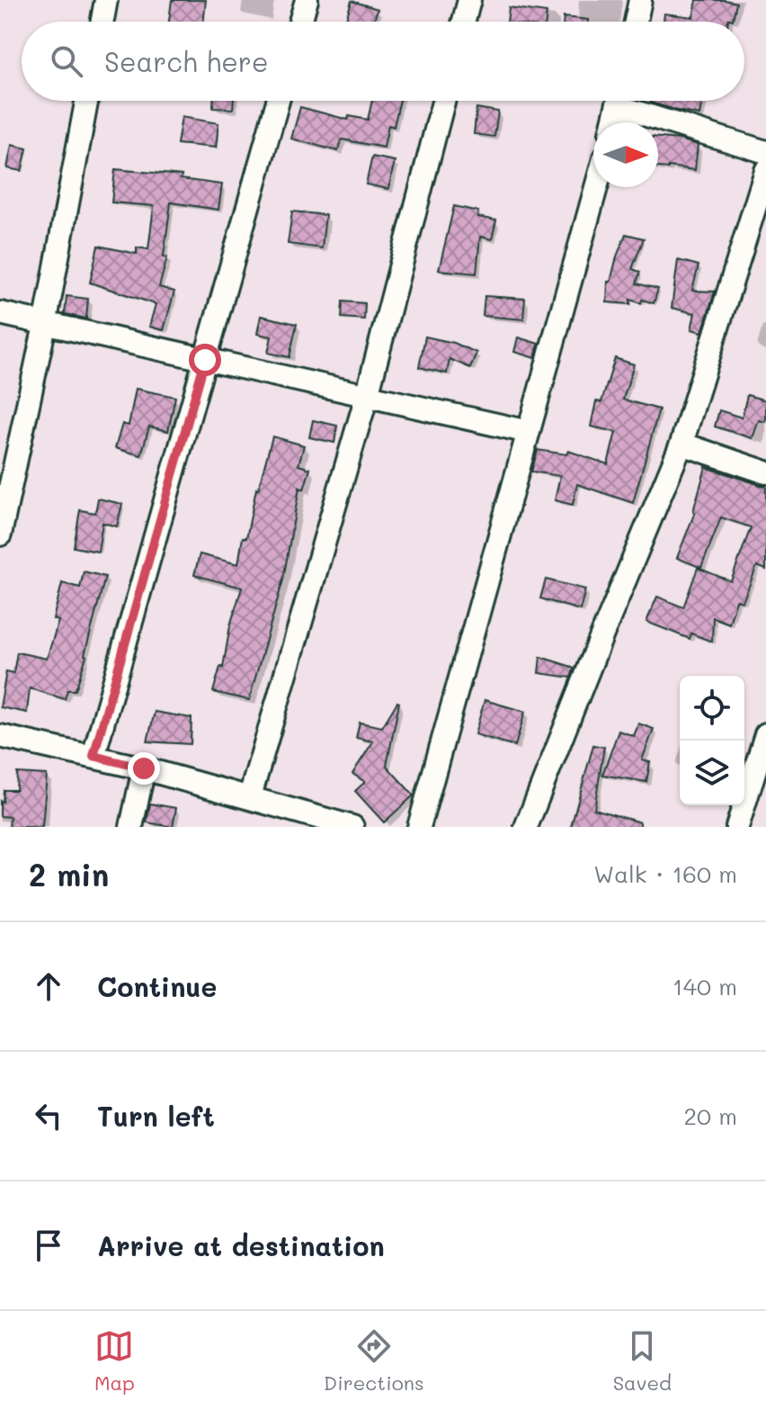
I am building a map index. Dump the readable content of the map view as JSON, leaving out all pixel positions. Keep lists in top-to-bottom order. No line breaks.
{"north":"right","page":{"search":"Search here","heading":["2 min","Walk · 160 m"],"list":[["Continue","140 m"],["Turn left","20 m"],"Arrive at destination"],"nav":["Map","Directions","Saved"]}}
